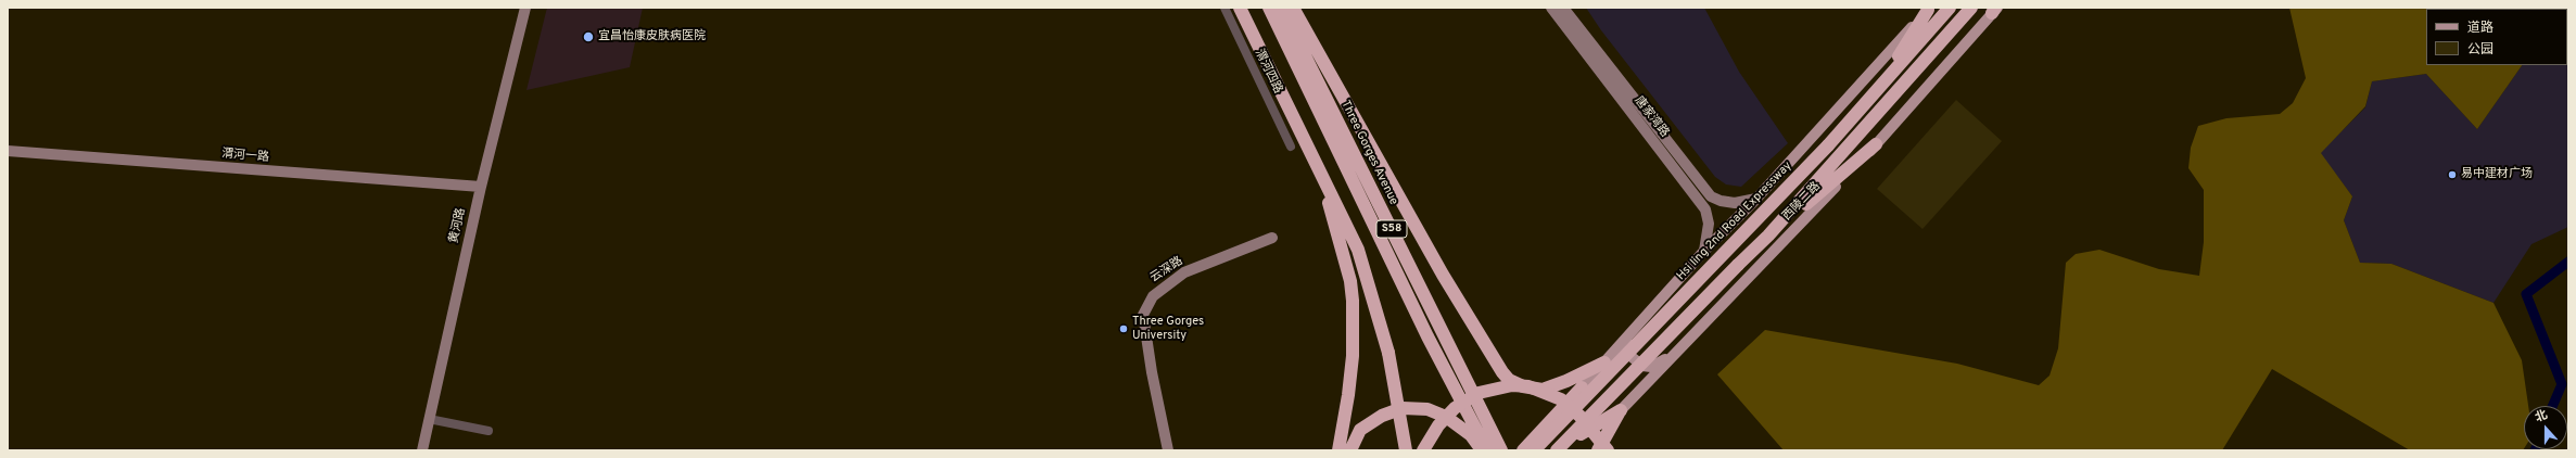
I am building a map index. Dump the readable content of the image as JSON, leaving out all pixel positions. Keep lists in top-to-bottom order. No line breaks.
{"streets":{"highway":["Three Gorges Avenue","Hsi ling 2nd Road Expressway","S58"],"main road":["唐家湾路","渭河一路","西陵二路","黄河路","云深路"],"street":["渭河四路"]},"crossings":[["渭河一路","黄河路"]],"places":["宜昌怡康皮肤病医院","易中建材广场","Three Gorges University"],"legend":["道路","公园"],"north":"top"}
